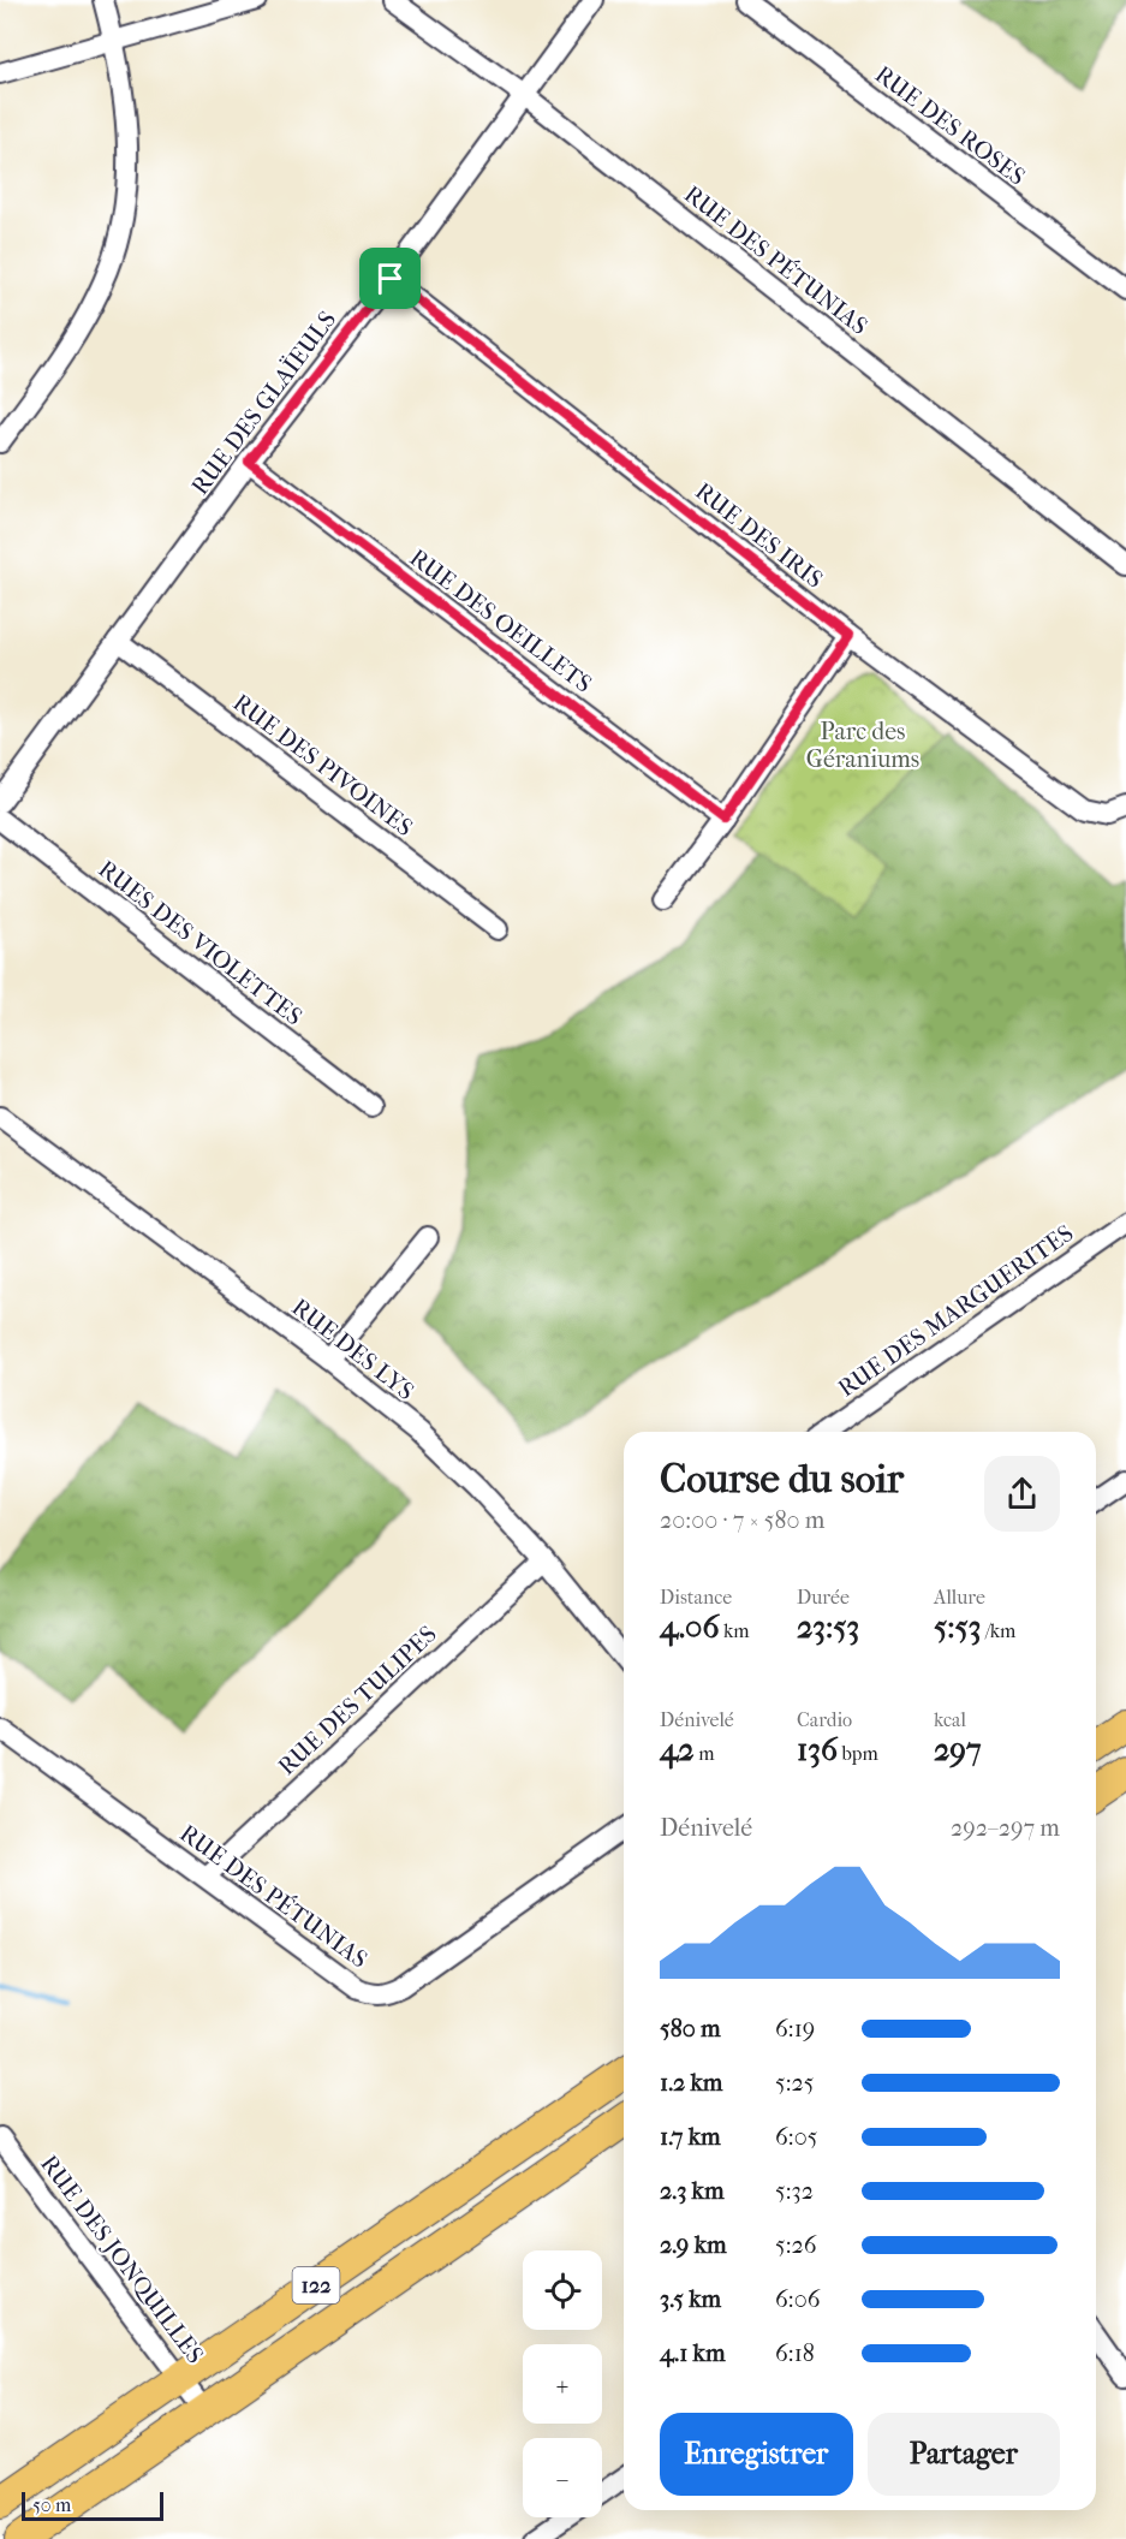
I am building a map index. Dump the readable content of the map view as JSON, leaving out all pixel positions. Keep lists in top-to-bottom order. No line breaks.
{"streets":{"main road":["122"],"street":["RUE DES ROSES","RUE DES PÉTUNIAS","RUE DES GLAÏEULS","RUE DES IRIS","RUE DES OEILLETS","RUE DES PIVOINES","RUES DES VIOLETTES","RUE DES MARGUERITES","RUE DES LYS","RUE DES TULIPES","RUE DES JONQUILLES"]},"crossings":[["RUE DES PÉTUNIAS","RUE DES GLAÏEULS"],["RUE DES PÉTUNIAS","RUE DES TULIPES"],["RUE DES GLAÏEULS","RUE DES IRIS"],["RUE DES GLAÏEULS","RUE DES OEILLETS"],["RUE DES GLAÏEULS","RUE DES PIVOINES"],["RUE DES LYS","RUE DES TULIPES"],["RUE DES JONQUILLES","122"]],"parks":["Parc des Géraniums"],"scale_bar":"50 m","page":{"heading":["Course du soir","20:00 · 7 × 580 m"],"stats":[["Distance","4.06 km"],["Durée","23:53"],["Allure","5:53 /km"],["Dénivelé","42 m"],["Cardio","136 bpm"],["kcal","297"]],"chart":["Dénivelé","292–297 m"],"list":[{"name":"580 m","note":"6:19"},{"name":"1.2 km","note":"5:25"},{"name":"1.7 km","note":"6:05"},{"name":"2.3 km","note":"5:32"},{"name":"2.9 km","note":"5:26"},{"name":"3.5 km","note":"6:06"},{"name":"4.1 km","note":"6:18"}],"map_buttons":["+","−"],"buttons":["Enregistrer","Partager"],"scale":"50 m"}}
